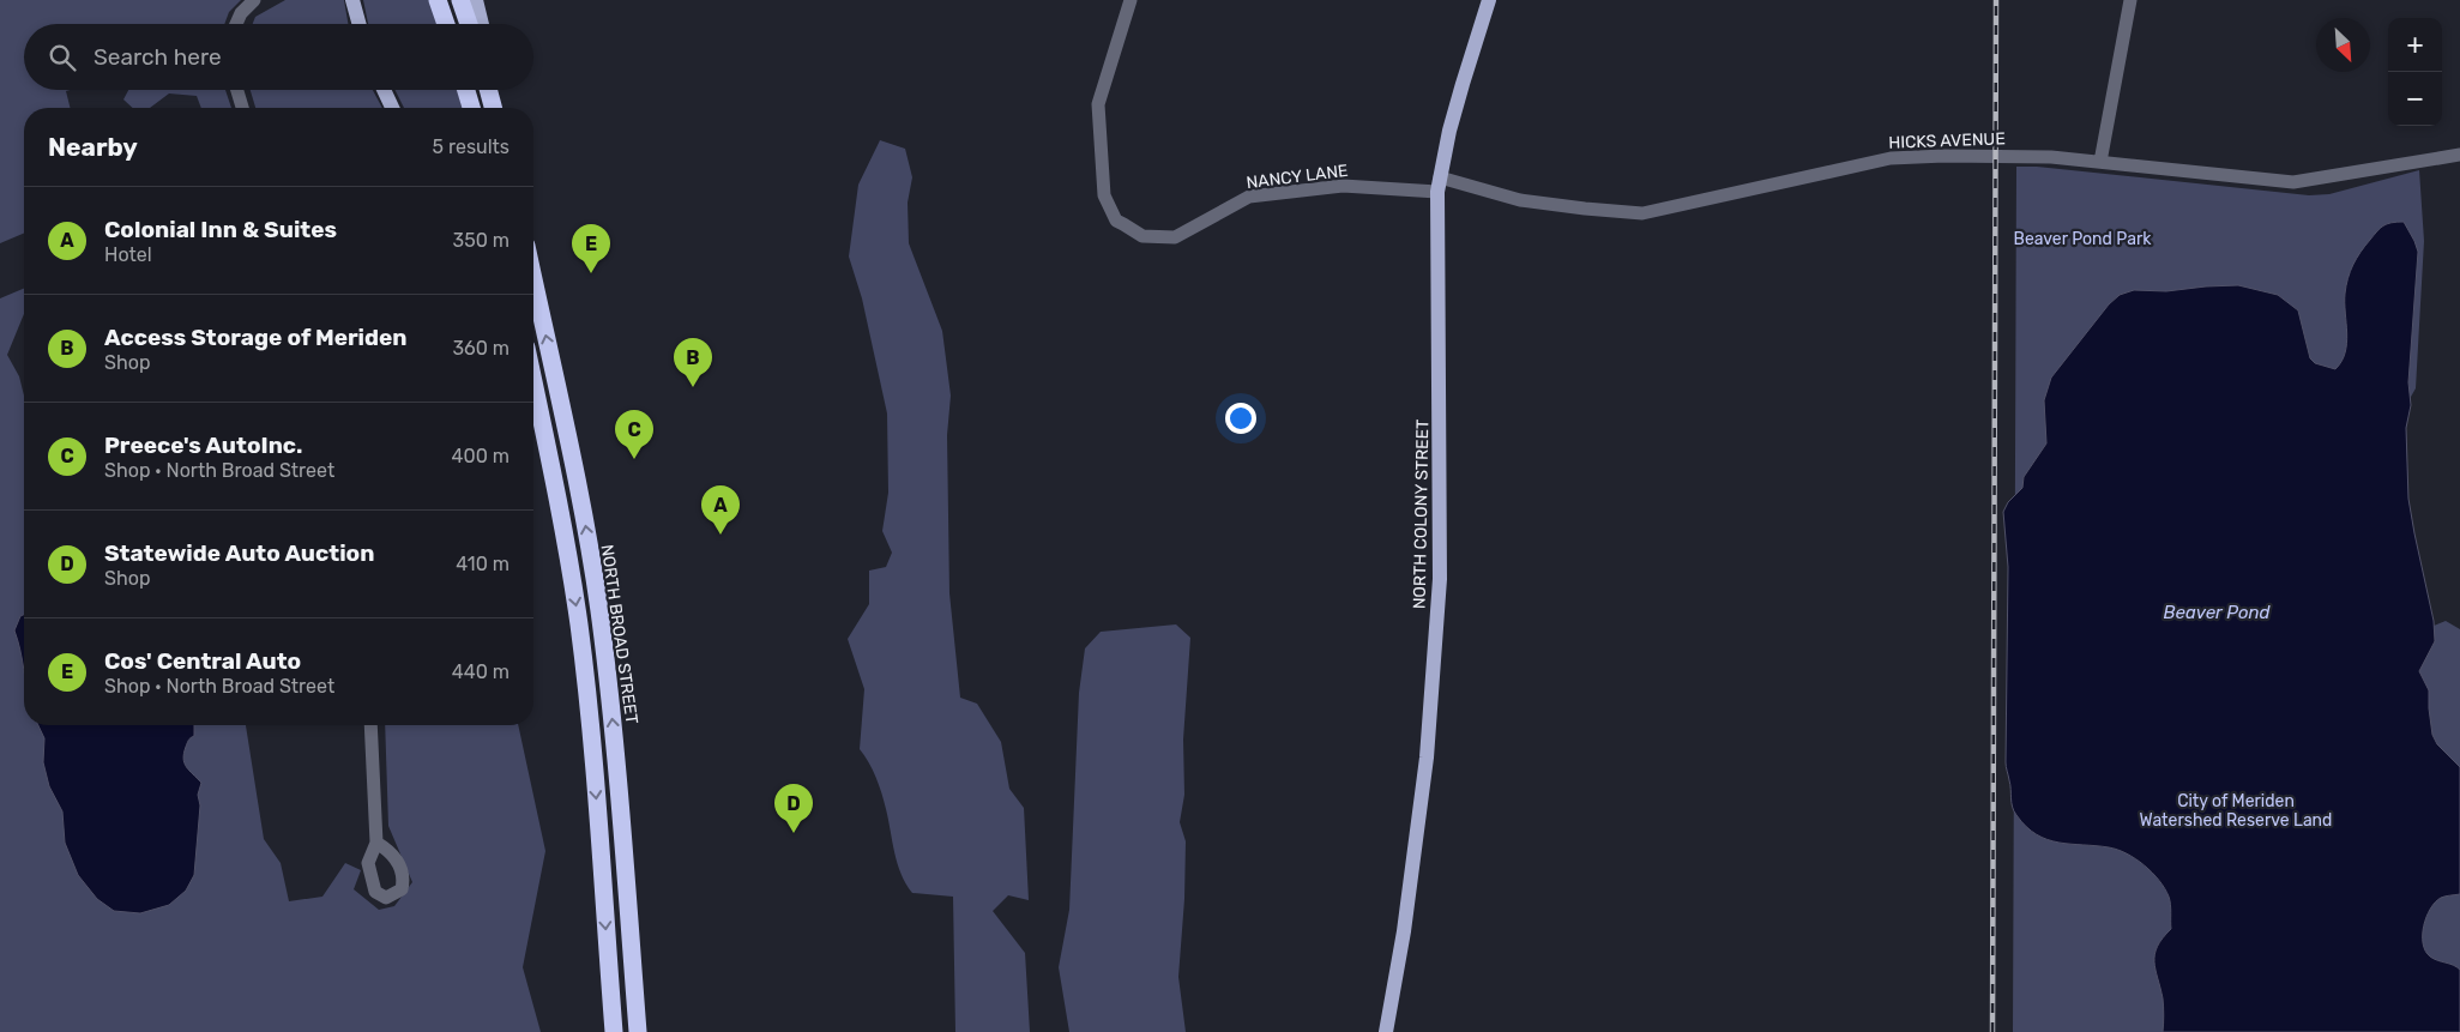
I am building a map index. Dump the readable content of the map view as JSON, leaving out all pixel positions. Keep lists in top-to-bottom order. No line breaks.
{"streets":{"highway":["NORTH BROAD STREET"],"main road":["NORTH COLONY STREET"],"street":["HICKS AVENUE","NANCY LANE"]},"crossings":[["HICKS AVENUE","NANCY LANE"],["HICKS AVENUE","NORTH COLONY STREET"],["NANCY LANE","NORTH COLONY STREET"]],"water":["Beaver Pond"],"parks":["Beaver Pond Park","City of Meriden Watershed Reserve Land"],"north":"bottom right","page":{"map_buttons":["+","−"],"search":"Search here","heading":["Nearby","5 results"],"list":[{"mark":"A","name":"Colonial Inn & Suites","note":"Hotel","value":"350 m"},{"mark":"B","name":"Access Storage of Meriden","note":"Shop","value":"360 m"},{"mark":"C","name":"Preece's AutoInc.","note":"Shop · North Broad Street","value":"400 m"},{"mark":"D","name":"Statewide Auto Auction","note":"Shop","value":"410 m"},{"mark":"E","name":"Cos' Central Auto","note":"Shop · North Broad Street","value":"440 m"}],"pins":["E","B","C","A","D"]}}
